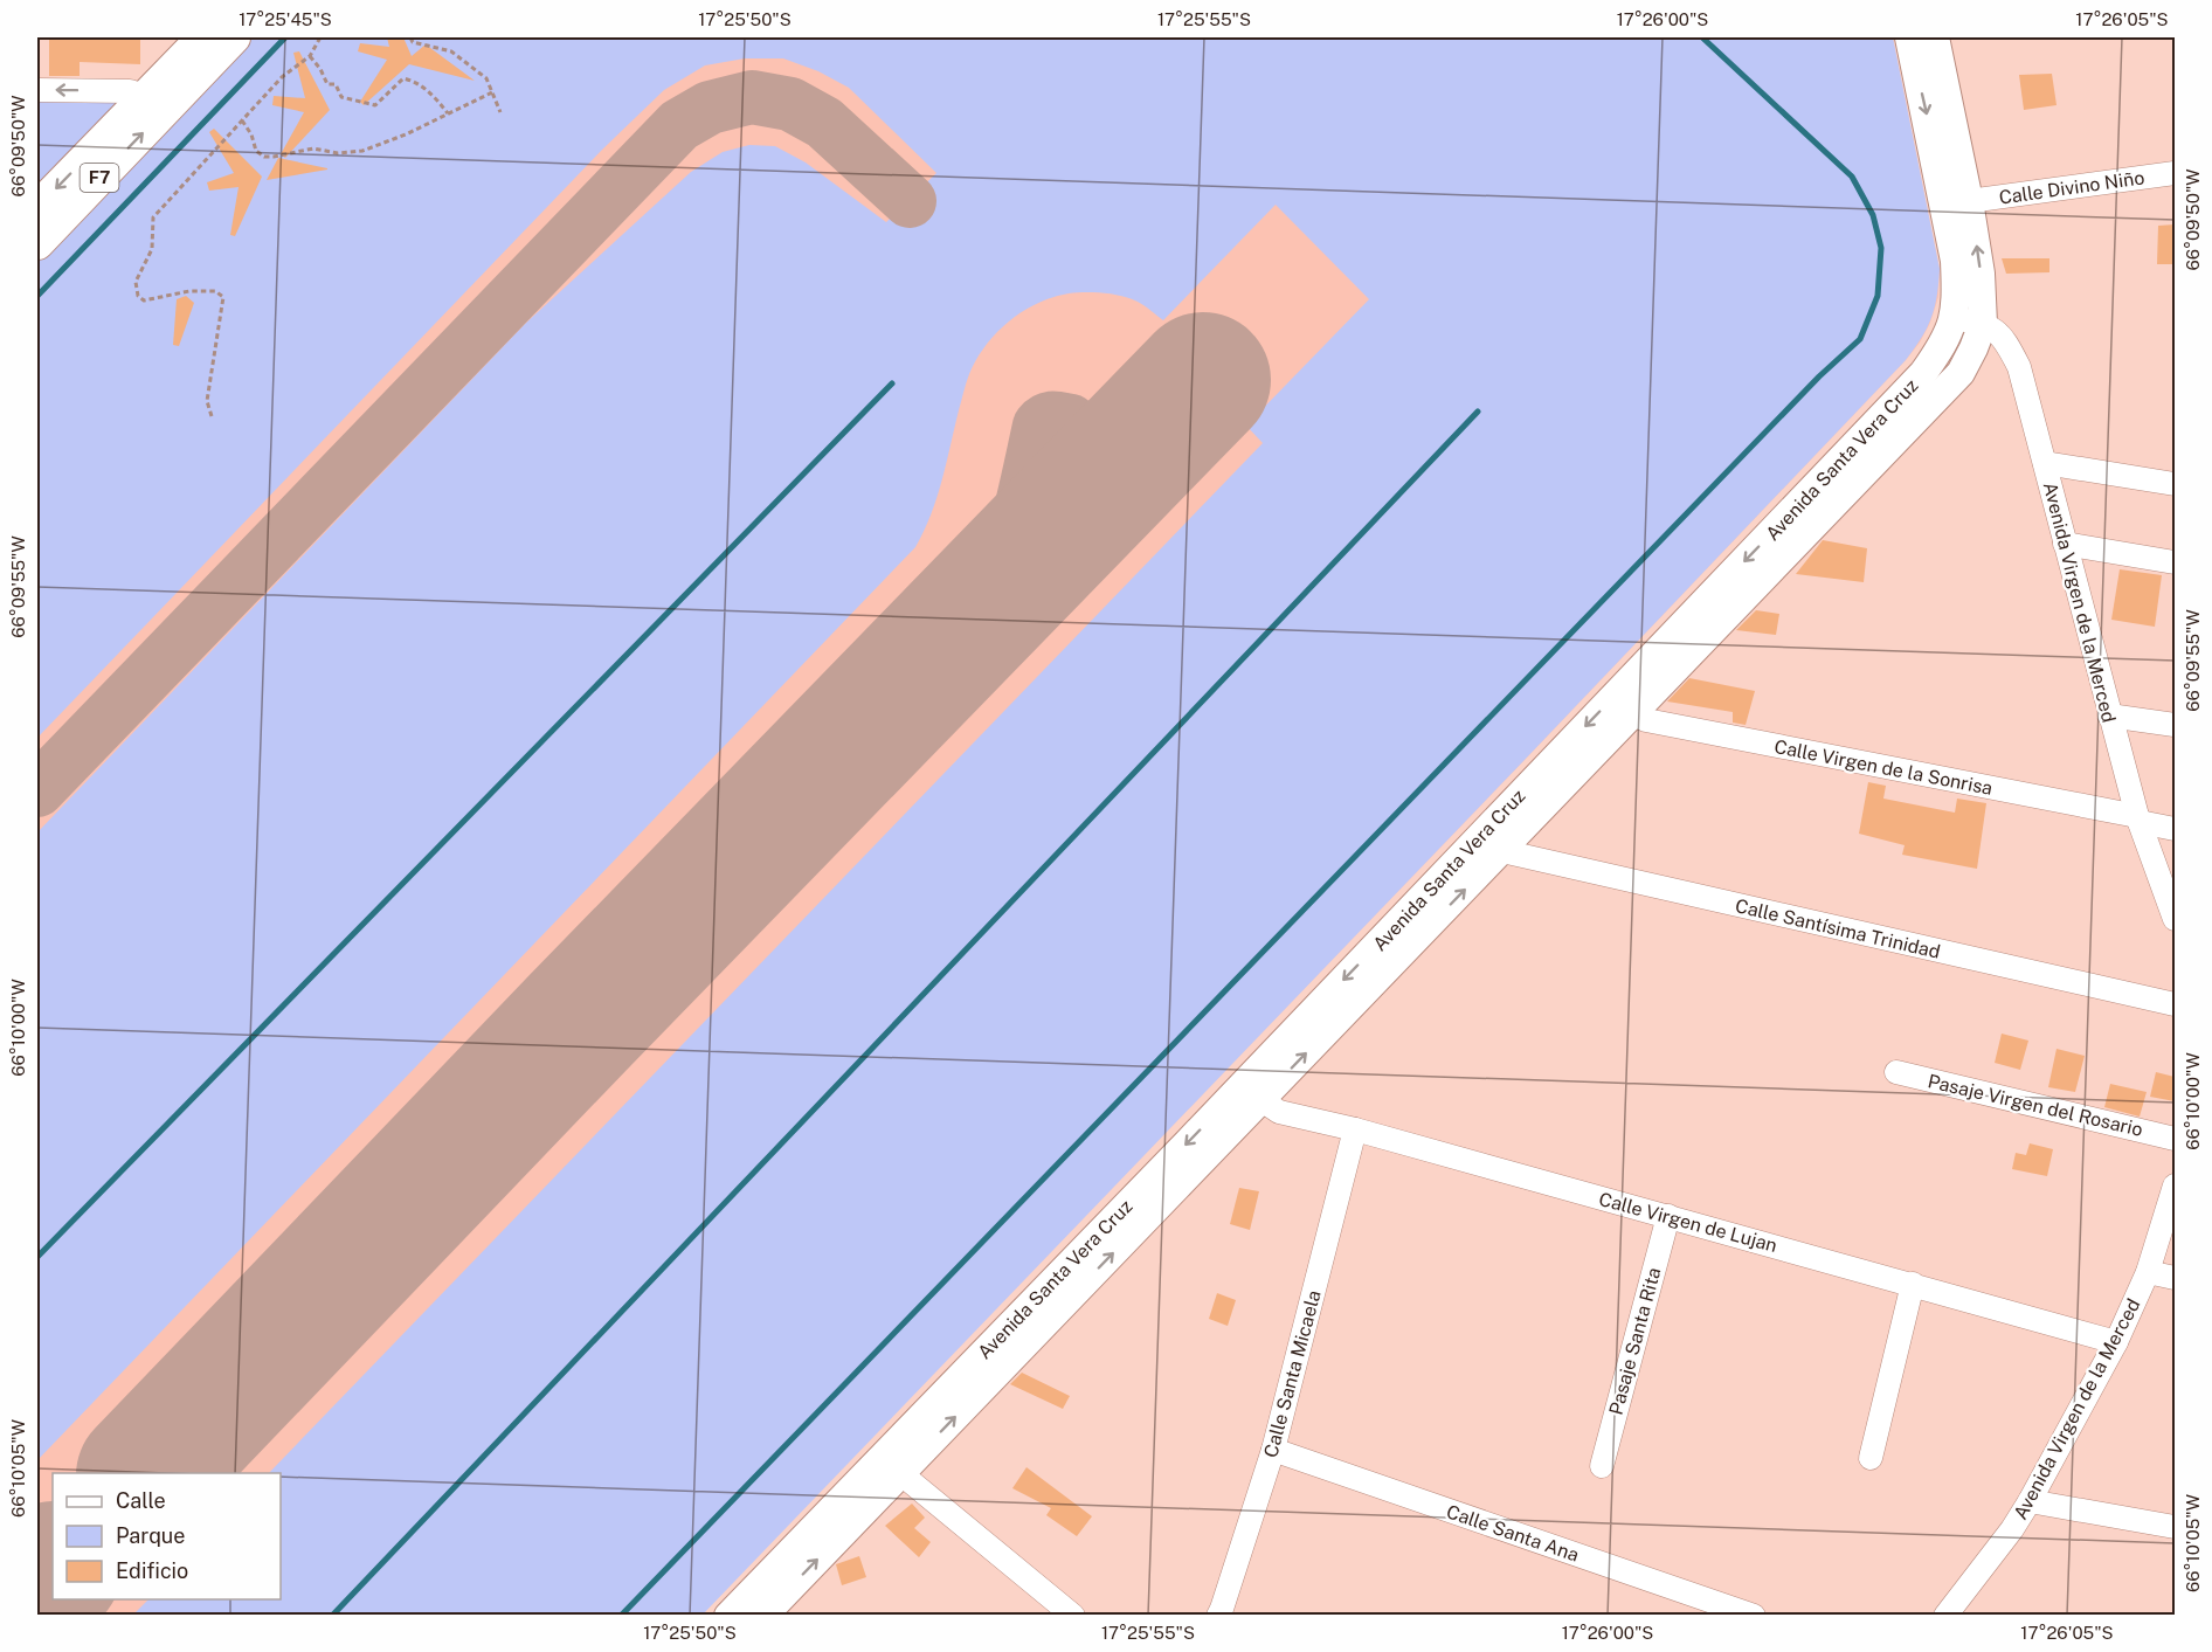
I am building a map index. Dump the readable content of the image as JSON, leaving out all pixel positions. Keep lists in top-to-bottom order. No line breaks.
{"streets":{"highway":["F7"],"main road":["Avenida Santa Vera Cruz"],"street":["Calle Divino Niño","Avenida Virgen de la Merced","Calle Virgen de la Sonrisa","Calle Santísima Trinidad","Pasaje Virgen del Rosario","Calle Virgen de Lujan","Pasaje Santa Rita","Calle Santa Micaela","Calle Santa Ana"]},"crossings":[["Calle Divino Niño","Avenida Santa Vera Cruz"],["Avenida Santa Vera Cruz","Avenida Virgen de la Merced"],["Avenida Santa Vera Cruz","Calle Virgen de la Sonrisa"],["Avenida Santa Vera Cruz","Calle Santísima Trinidad"],["Avenida Santa Vera Cruz","Calle Virgen de Lujan"],["Avenida Virgen de la Merced","Calle Virgen de la Sonrisa"],["Avenida Virgen de la Merced","Calle Virgen de Lujan"],["Calle Virgen de Lujan","Pasaje Santa Rita"],["Calle Virgen de Lujan","Calle Santa Micaela"],["Calle Santa Micaela","Calle Santa Ana"]],"legend":["Calle","Parque","Edificio"],"coordinates":["17°25'45\"S","17°25'50\"S","17°25'55\"S","17°26'00\"S","17°26'05\"S","66°09'50\"W","66°09'55\"W","66°10'00\"W","66°10'05\"W"]}
